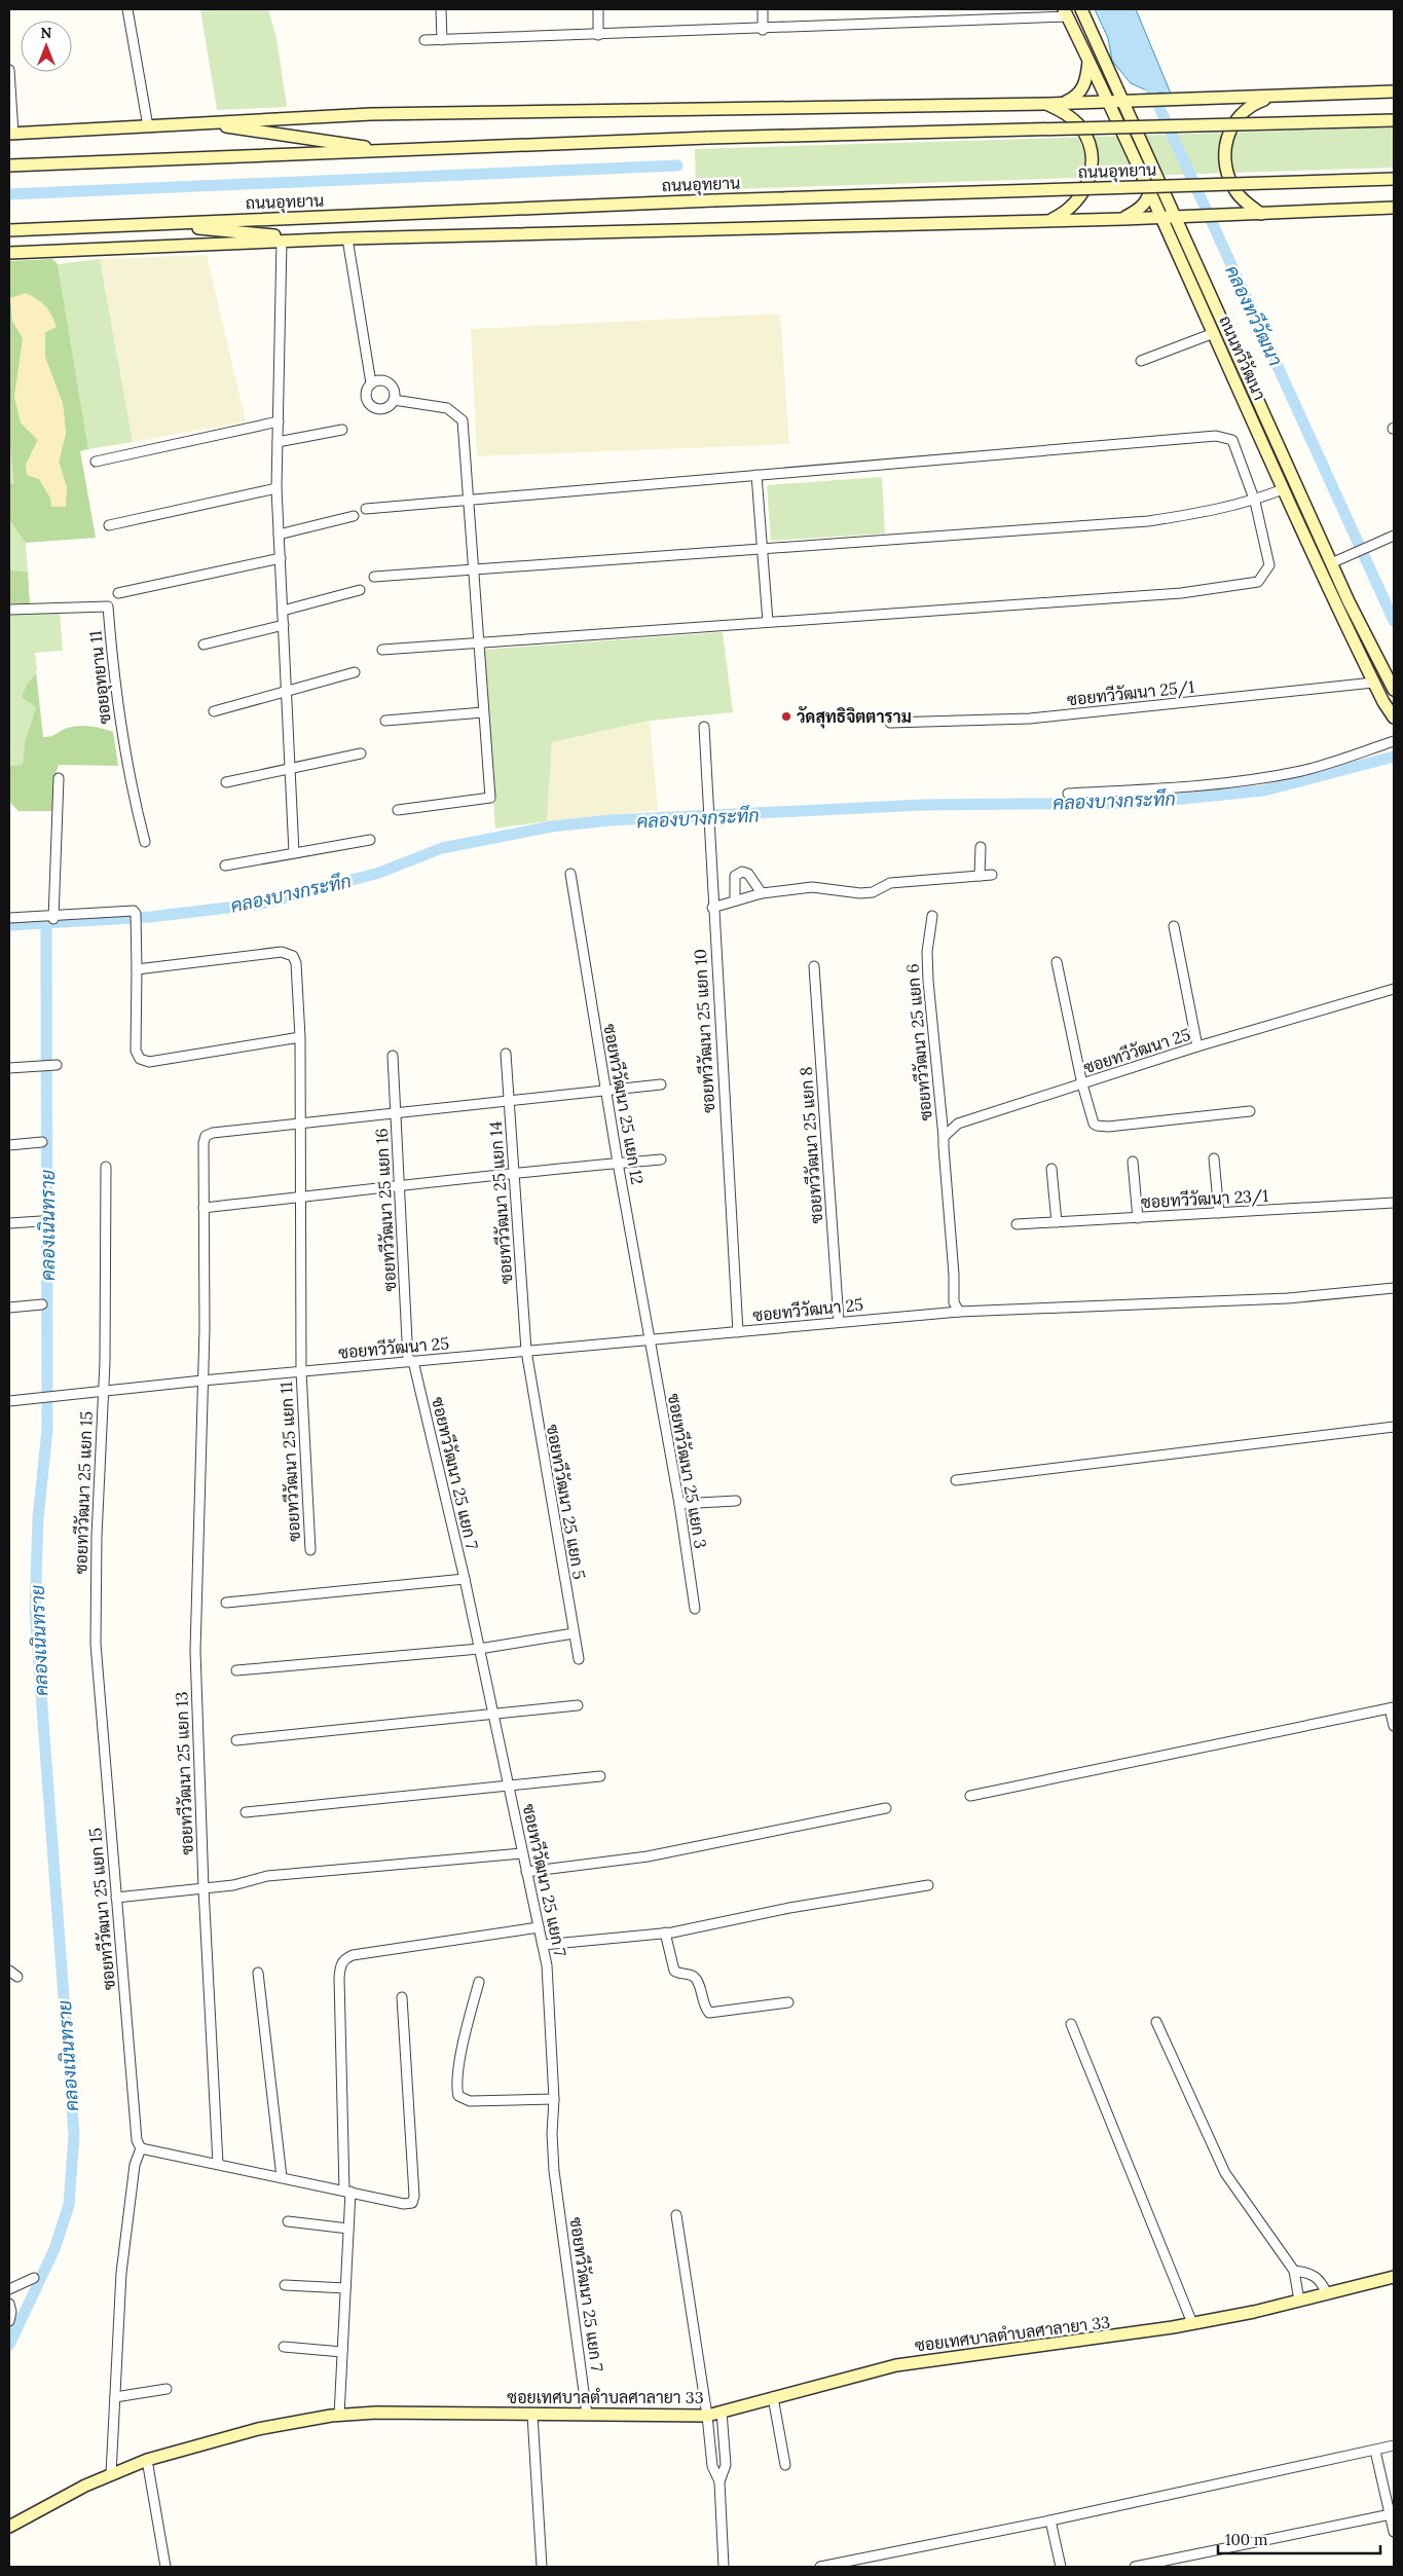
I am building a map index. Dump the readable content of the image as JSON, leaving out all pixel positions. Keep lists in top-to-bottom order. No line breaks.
{"streets":{"main road":["ถนนอุทยาน","ถนนทวีวัฒนา","ซอยเทศบาลตำบลศาลายา 33"],"street":["ซอยอุทยาน 11","ซอยทวีวัฒนา 25/1","ซอยทวีวัฒนา 25 แยก 10","ซอยทวีวัฒนา 25 แยก 6","ซอยทวีวัฒนา 25","ซอยทวีวัฒนา 25 แยก 12","ซอยทวีวัฒนา 25 แยก 8","ซอยทวีวัฒนา 23/1","ซอยทวีวัฒนา 25 แยก 14","ซอยทวีวัฒนา 25 แยก 16","ซอยทวีวัฒนา 25 แยก 11","ซอยทวีวัฒนา 25 แยก 3","ซอยทวีวัฒนา 25 แยก 7","ซอยทวีวัฒนา 25 แยก 15","ซอยทวีวัฒนา 25 แยก 5","ซอยทวีวัฒนา 25 แยก 13"]},"crossings":[["ถนนทวีวัฒนา","ซอยทวีวัฒนา 25/1"],["ซอยทวีวัฒนา 25 แยก 10","ซอยทวีวัฒนา 25"],["ซอยทวีวัฒนา 25 แยก 6","ซอยทวีวัฒนา 25"],["ซอยทวีวัฒนา 25","ซอยทวีวัฒนา 25 แยก 12"],["ซอยทวีวัฒนา 25","ซอยทวีวัฒนา 25 แยก 8"],["ซอยทวีวัฒนา 25","ซอยทวีวัฒนา 25 แยก 14"],["ซอยทวีวัฒนา 25","ซอยทวีวัฒนา 25 แยก 16"],["ซอยทวีวัฒนา 25","ซอยทวีวัฒนา 25 แยก 11"],["ซอยทวีวัฒนา 25","ซอยทวีวัฒนา 25 แยก 3"],["ซอยทวีวัฒนา 25","ซอยทวีวัฒนา 25 แยก 7"],["ซอยทวีวัฒนา 25","ซอยทวีวัฒนา 25 แยก 15"],["ซอยทวีวัฒนา 25","ซอยทวีวัฒนา 25 แยก 5"],["ซอยทวีวัฒนา 25","ซอยทวีวัฒนา 25 แยก 13"],["ซอยทวีวัฒนา 25 แยก 12","ซอยทวีวัฒนา 25 แยก 3"],["ซอยทวีวัฒนา 25 แยก 14","ซอยทวีวัฒนา 25 แยก 5"],["ซอยทวีวัฒนา 25 แยก 16","ซอยทวีวัฒนา 25 แยก 7"],["ซอยทวีวัฒนา 25 แยก 11","ซอยทวีวัฒนา 25 แยก 13"],["ซอยทวีวัฒนา 25 แยก 7","ซอยเทศบาลตำบลศาลายา 33"]],"water":["คลองทวีวัฒนา","คลองบางกระทึก","คลองเนินทราย"],"places":["วัดสุทธิจิตตาราม"],"scale_bar":"100 m","north":"top"}
